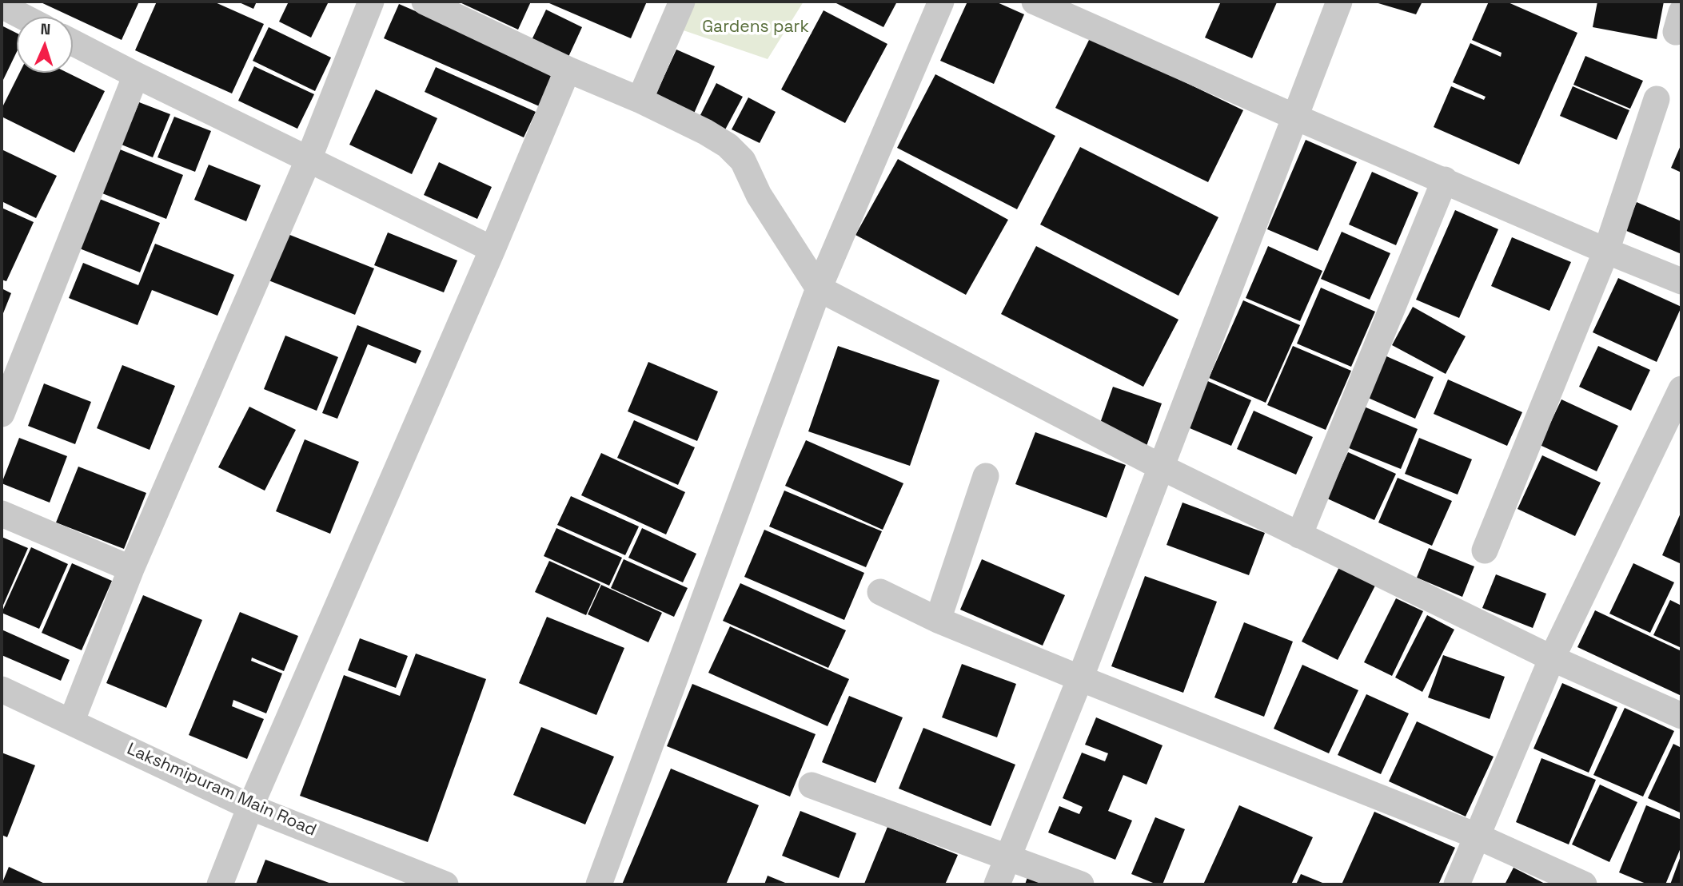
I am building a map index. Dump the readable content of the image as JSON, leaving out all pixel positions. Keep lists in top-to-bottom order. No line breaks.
{"streets":{"street":["Lakshmipuram Main Road"]},"parks":["Gardens park"],"north":"top"}
